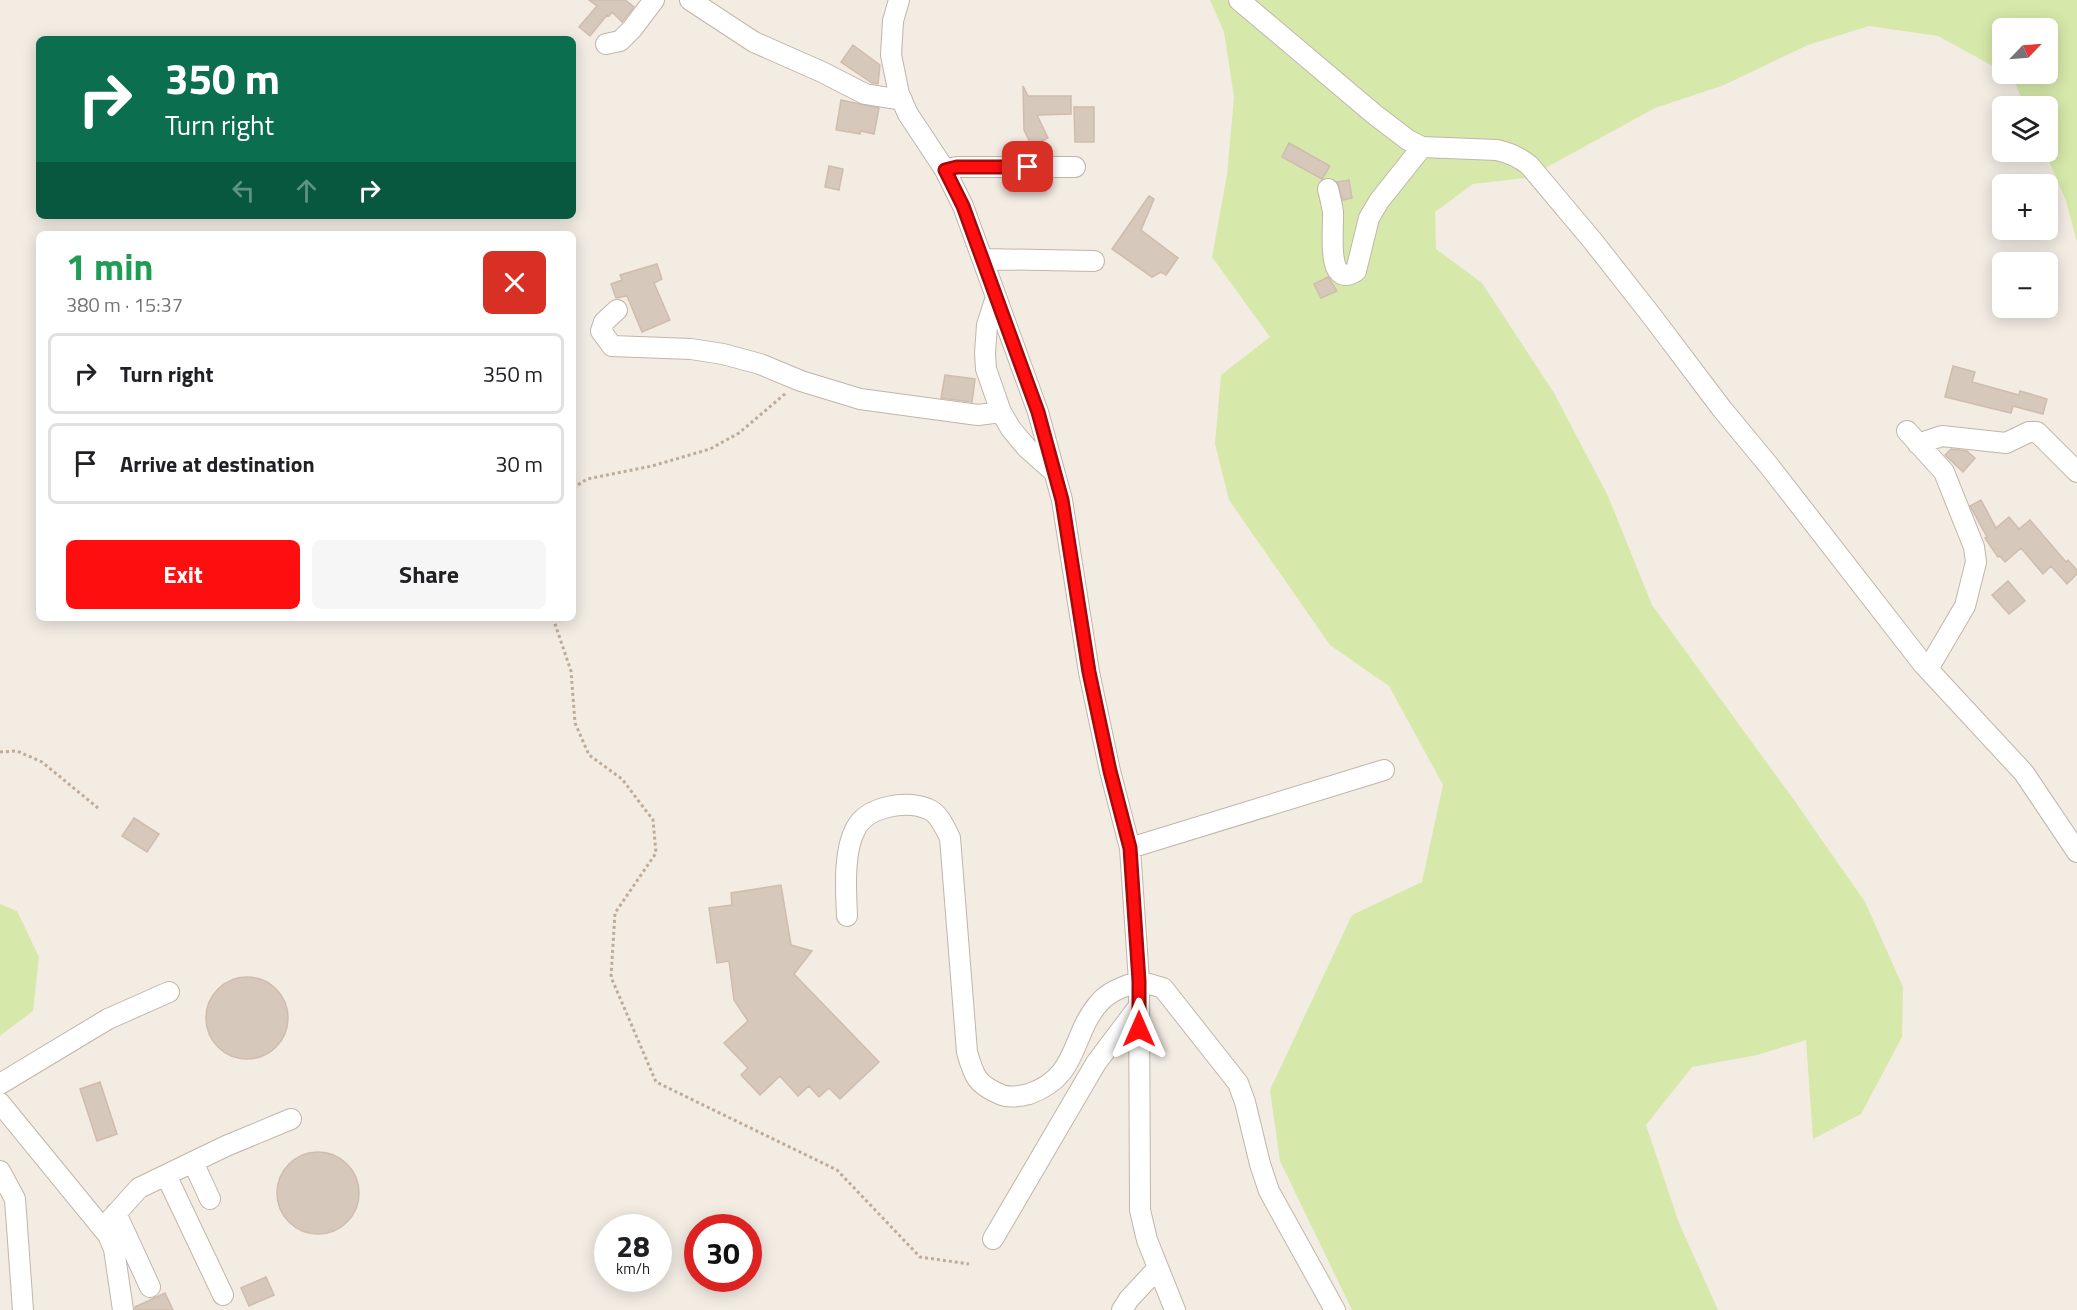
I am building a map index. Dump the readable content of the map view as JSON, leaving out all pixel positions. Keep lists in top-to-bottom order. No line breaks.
{"north":"top right","page":{"map_buttons":["+","−"],"turn":["350 m","Turn right"],"heading":["1 min","380 m · 15:37"],"list":[{"name":"Turn right","value":"350 m"},{"name":"Arrive at destination","value":"30 m"}],"buttons":["Exit","Share"],"speed":"28 km/h","limit":"30"}}
